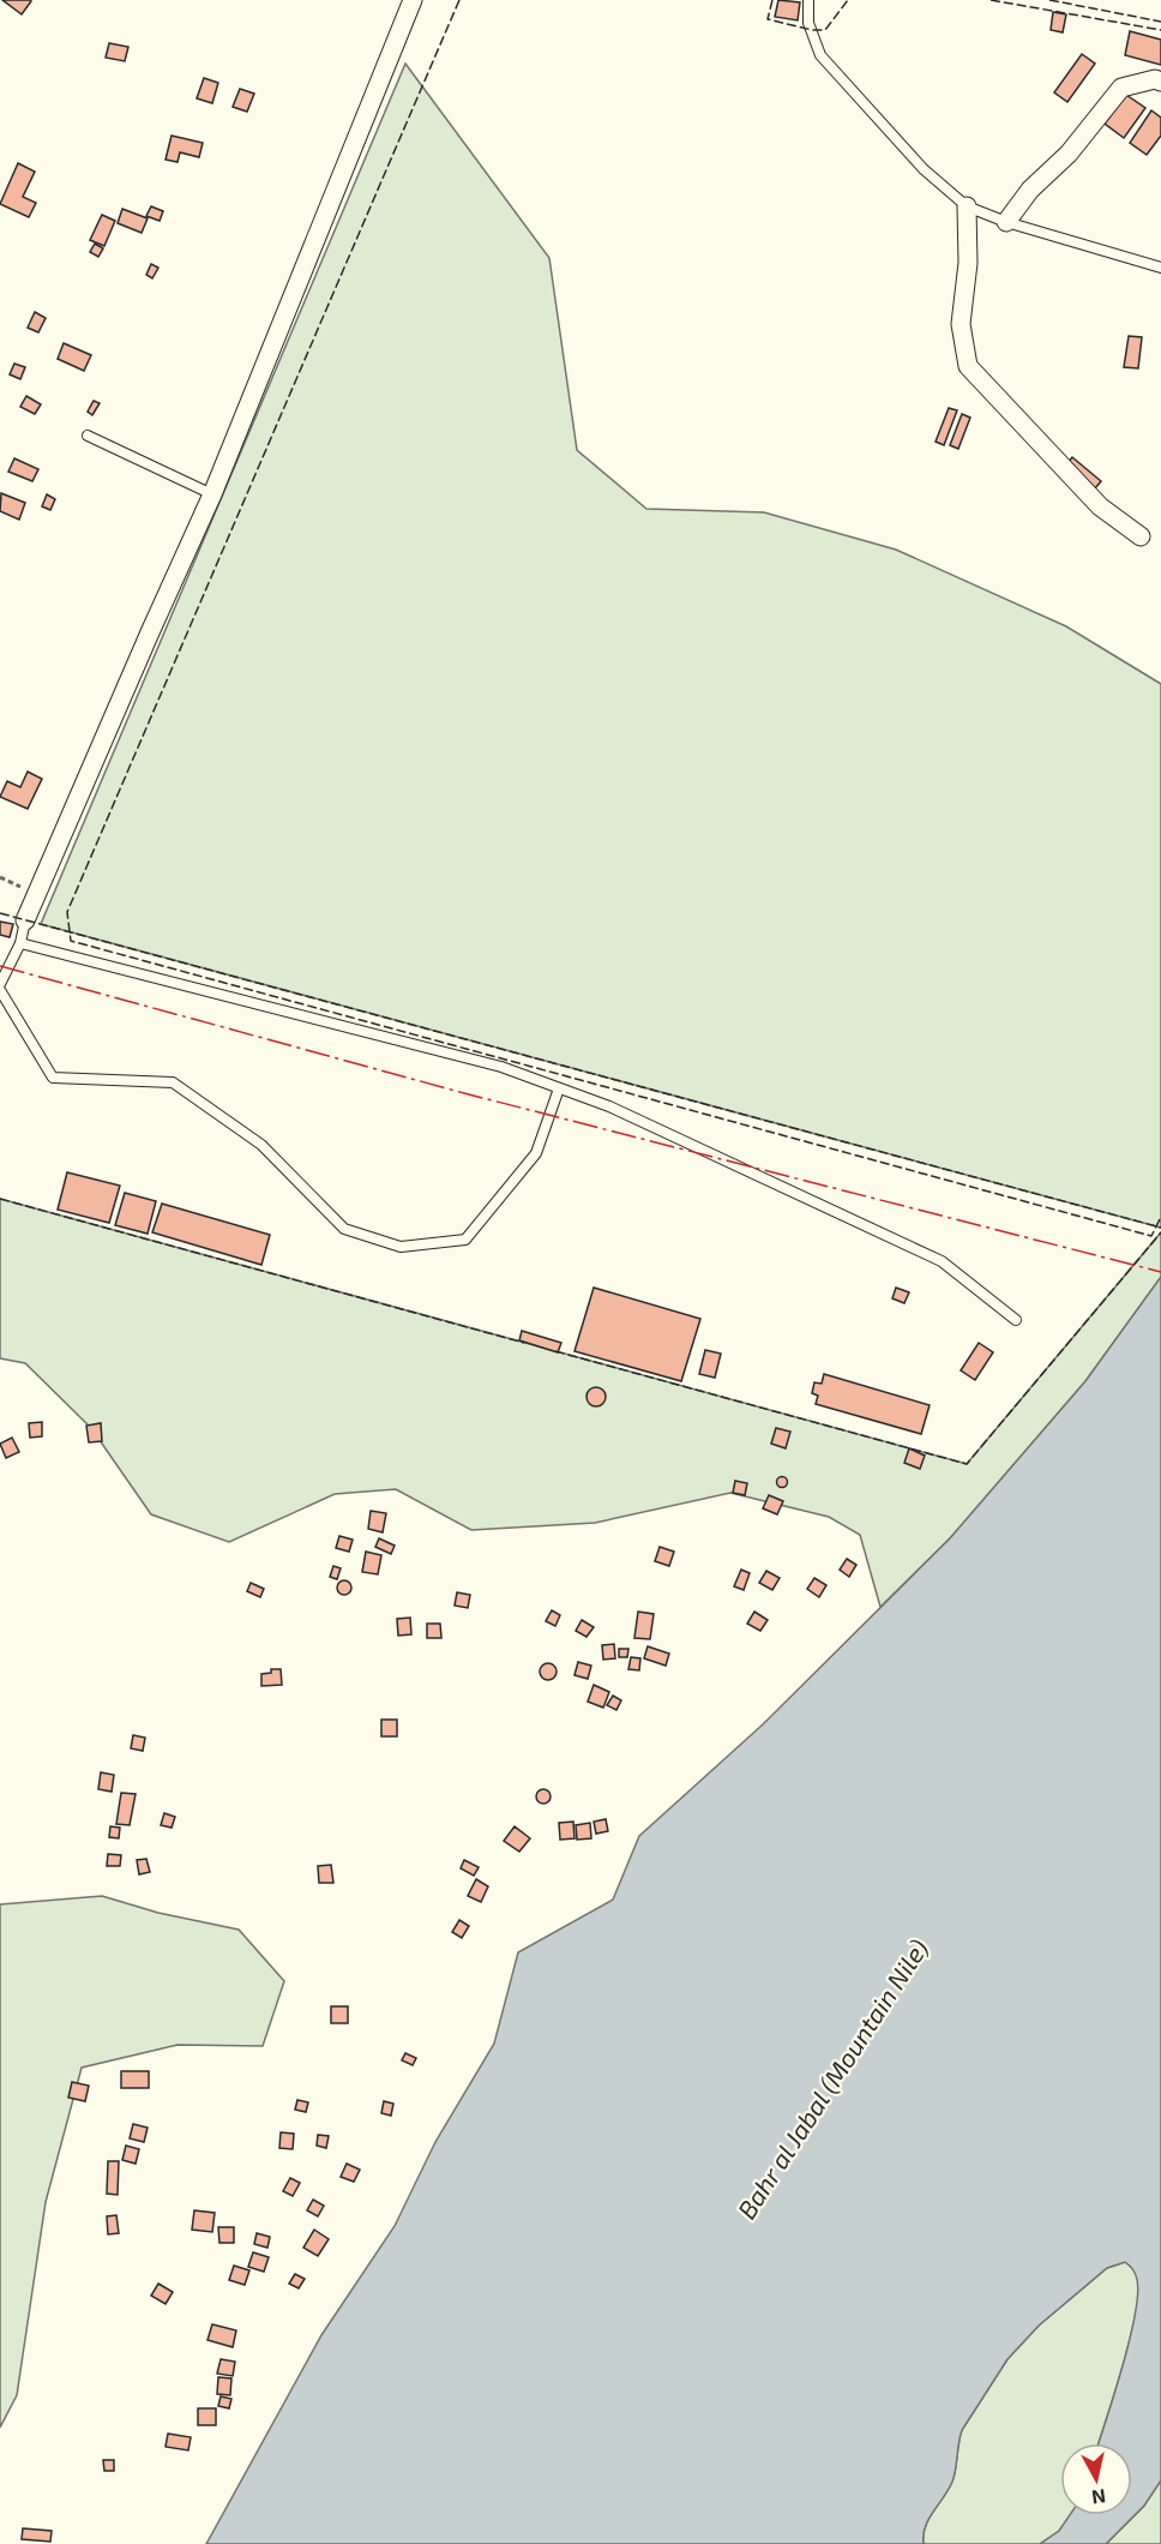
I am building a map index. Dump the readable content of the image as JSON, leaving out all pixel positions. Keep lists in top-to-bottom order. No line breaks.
{"water":["Bahr al Jabal (Mountain Nile)"],"north":"bottom"}
